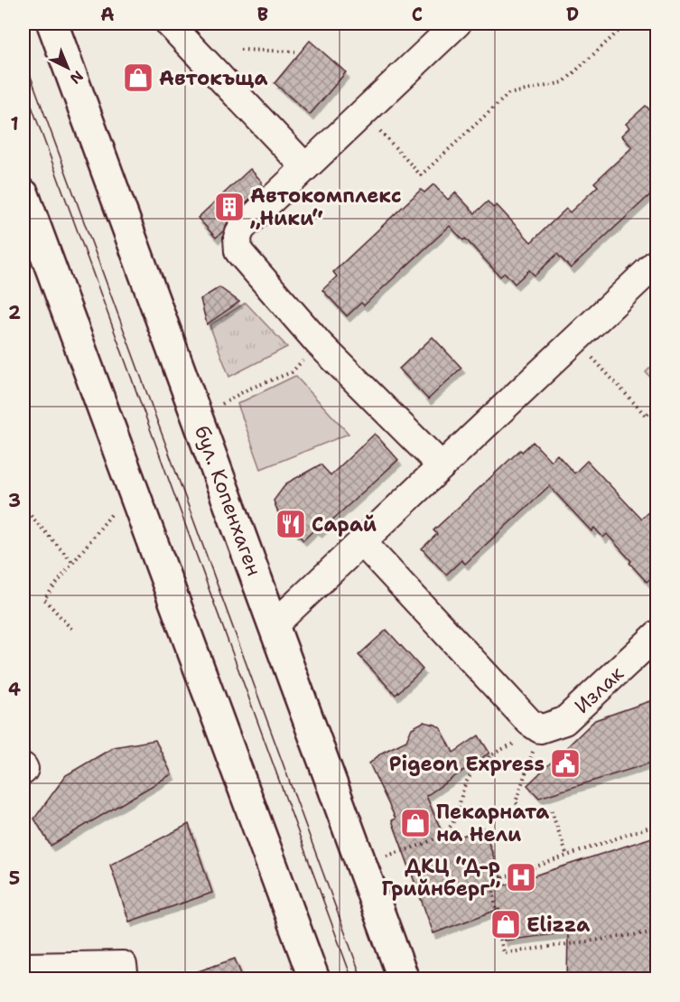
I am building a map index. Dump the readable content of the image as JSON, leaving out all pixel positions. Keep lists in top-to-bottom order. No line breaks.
{"streets":{"main road":["бул. Копенхаген"],"street":["Излак"]},"places":{"shop":["Автокъща","Пекарната на Нели","Elizza"],"building":["Автокомплекс „Ники“"],"restaurant":["Сарай"],"public building":["Pigeon Express"],"hospital":["ДКЦ “Д-р Грийнберг”"]},"north":"bottom right","grid":{"columns":["A","B","C","D"],"rows":["1","2","3","4","5"]}}
